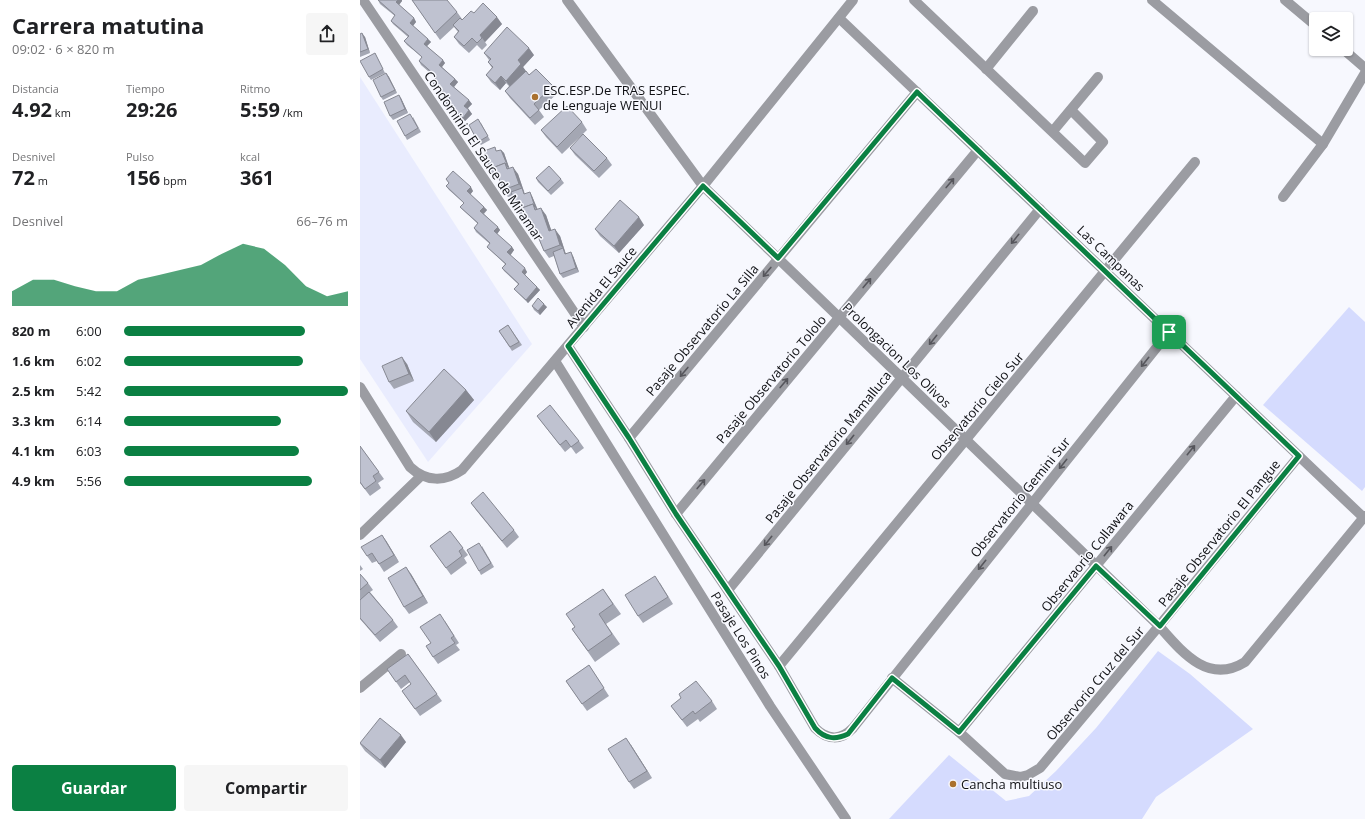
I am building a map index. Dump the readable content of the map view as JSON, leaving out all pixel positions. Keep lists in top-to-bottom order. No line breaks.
{"streets":{"street":["Condominio El Sauce de Miramar","Las Campanas","Avenida El Sauce","Pasaje Observatorio La Silla","Prolongacion Los Olivos","Pasaje Observatorio Tololo","Observatorio Cielo Sur","Pasaje Observatorio Mamalluca","Observatorio Gemini Sur","Pasaje Observatorio El Pangue","Observaorio Collawara","Pasaje Los Pinos","Observorio Cruz del Sur"]},"crossings":[["Condominio El Sauce de Miramar","Avenida El Sauce"],["Las Campanas","Avenida El Sauce"],["Las Campanas","Pasaje Observatorio La Silla"],["Las Campanas","Pasaje Observatorio Tololo"],["Las Campanas","Observatorio Cielo Sur"],["Las Campanas","Pasaje Observatorio Mamalluca"],["Las Campanas","Observatorio Gemini Sur"],["Las Campanas","Pasaje Observatorio El Pangue"],["Las Campanas","Observaorio Collawara"],["Las Campanas","Observorio Cruz del Sur"],["Avenida El Sauce","Prolongacion Los Olivos"],["Avenida El Sauce","Observatorio Gemini Sur"],["Avenida El Sauce","Pasaje Los Pinos"],["Pasaje Observatorio La Silla","Prolongacion Los Olivos"],["Pasaje Observatorio La Silla","Observatorio Gemini Sur"],["Prolongacion Los Olivos","Pasaje Observatorio Tololo"],["Prolongacion Los Olivos","Observatorio Cielo Sur"],["Prolongacion Los Olivos","Pasaje Observatorio Mamalluca"],["Prolongacion Los Olivos","Observatorio Gemini Sur"],["Prolongacion Los Olivos","Pasaje Observatorio El Pangue"],["Prolongacion Los Olivos","Observaorio Collawara"],["Prolongacion Los Olivos","Observorio Cruz del Sur"],["Pasaje Observatorio Tololo","Observatorio Gemini Sur"],["Observatorio Cielo Sur","Observatorio Gemini Sur"],["Pasaje Observatorio Mamalluca","Observatorio Gemini Sur"],["Pasaje Observatorio El Pangue","Observorio Cruz del Sur"],["Observaorio Collawara","Observorio Cruz del Sur"]],"one_way":["Pasaje Observatorio La Silla","Pasaje Observatorio Tololo","Pasaje Observatorio Mamalluca","Observatorio Gemini Sur","Observaorio Collawara"],"places":["ESC.ESP.De TRAS ESPEC. de Lenguaje WENUI","Cancha multiuso"],"page":{"heading":["Carrera matutina","09:02 · 6 × 820 m"],"stats":[["Distancia","4.92 km"],["Tiempo","29:26"],["Ritmo","5:59 /km"],["Desnivel","72 m"],["Pulso","156 bpm"],["kcal","361"]],"chart":["Desnivel","66–76 m"],"list":[{"name":"820 m","note":"6:00"},{"name":"1.6 km","note":"6:02"},{"name":"2.5 km","note":"5:42"},{"name":"3.3 km","note":"6:14"},{"name":"4.1 km","note":"6:03"},{"name":"4.9 km","note":"5:56"}],"buttons":["Guardar","Compartir"]}}
